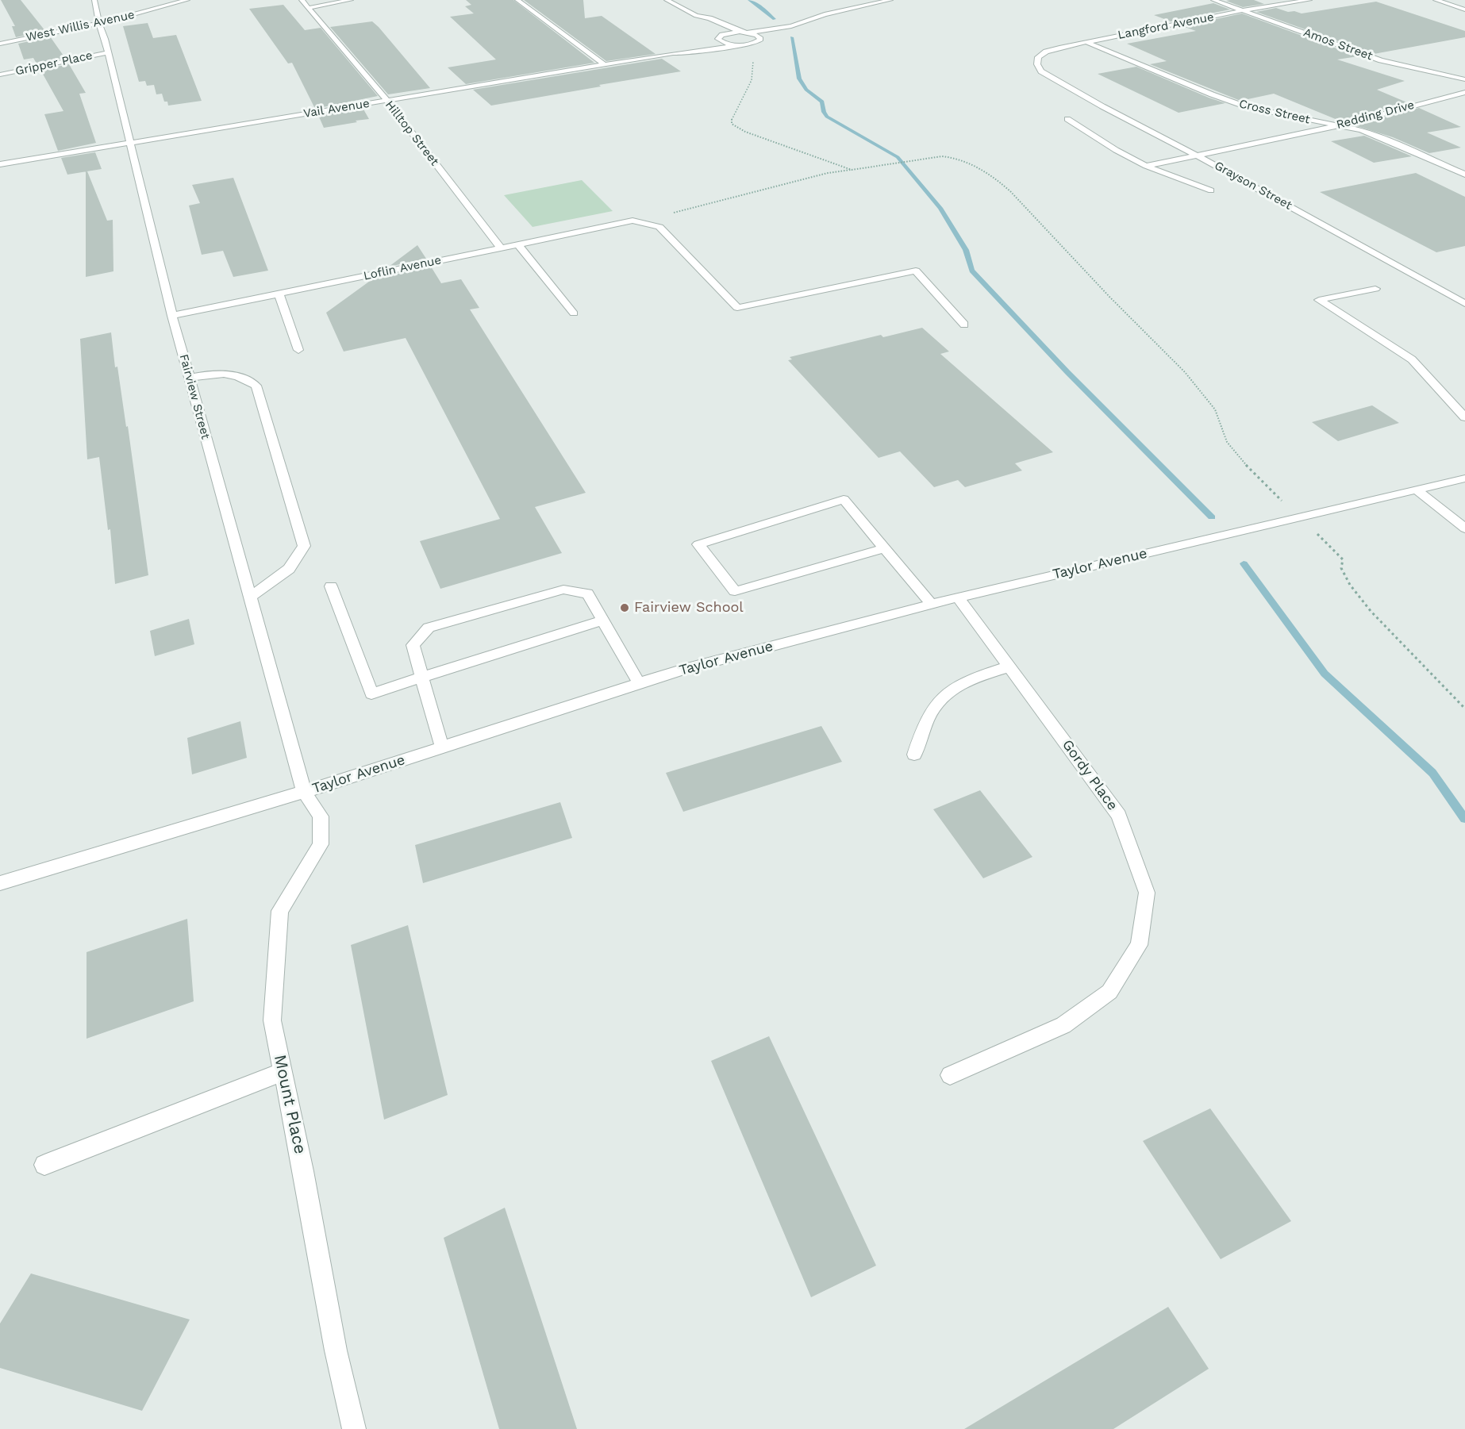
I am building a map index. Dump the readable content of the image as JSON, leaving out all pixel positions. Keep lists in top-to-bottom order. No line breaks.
{"streets":{"street":["West Willis Avenue","Langford Avenue","Amos Street","Gripper Place","Vail Avenue","Cross Street","Redding Drive","Hilltop Street","Grayson Street","Loflin Avenue","Fairview Street","Taylor Avenue","Gordy Place","Mount Place"]},"crossings":[["West Willis Avenue","Fairview Street"],["Langford Avenue","Amos Street"],["Langford Avenue","Cross Street"],["Langford Avenue","Grayson Street"],["Gripper Place","Fairview Street"],["Vail Avenue","Hilltop Street"],["Vail Avenue","Fairview Street"],["Cross Street","Redding Drive"],["Redding Drive","Grayson Street"],["Hilltop Street","Loflin Avenue"],["Loflin Avenue","Fairview Street"],["Fairview Street","Taylor Avenue"],["Fairview Street","Mount Place"],["Taylor Avenue","Gordy Place"],["Taylor Avenue","Mount Place"]],"places":["Fairview School"]}
